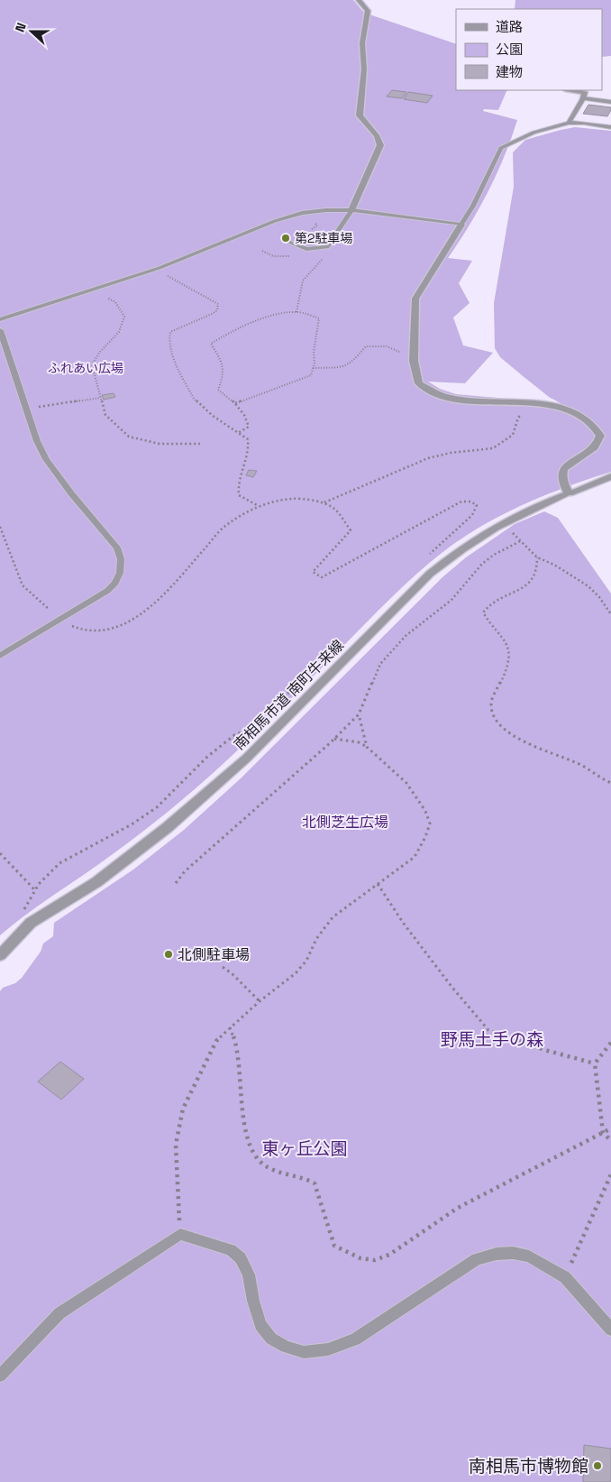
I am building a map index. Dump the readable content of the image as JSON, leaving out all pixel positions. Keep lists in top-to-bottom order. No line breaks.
{"streets":{"street":["南相馬市道 南町牛来線"]},"parks":["ふれあい広場","北側芝生広場","野馬土手の森","東ヶ丘公園"],"places":["第2駐車場","北側駐車場","南相馬市博物館"],"legend":["道路","公園","建物"],"north":"left"}
